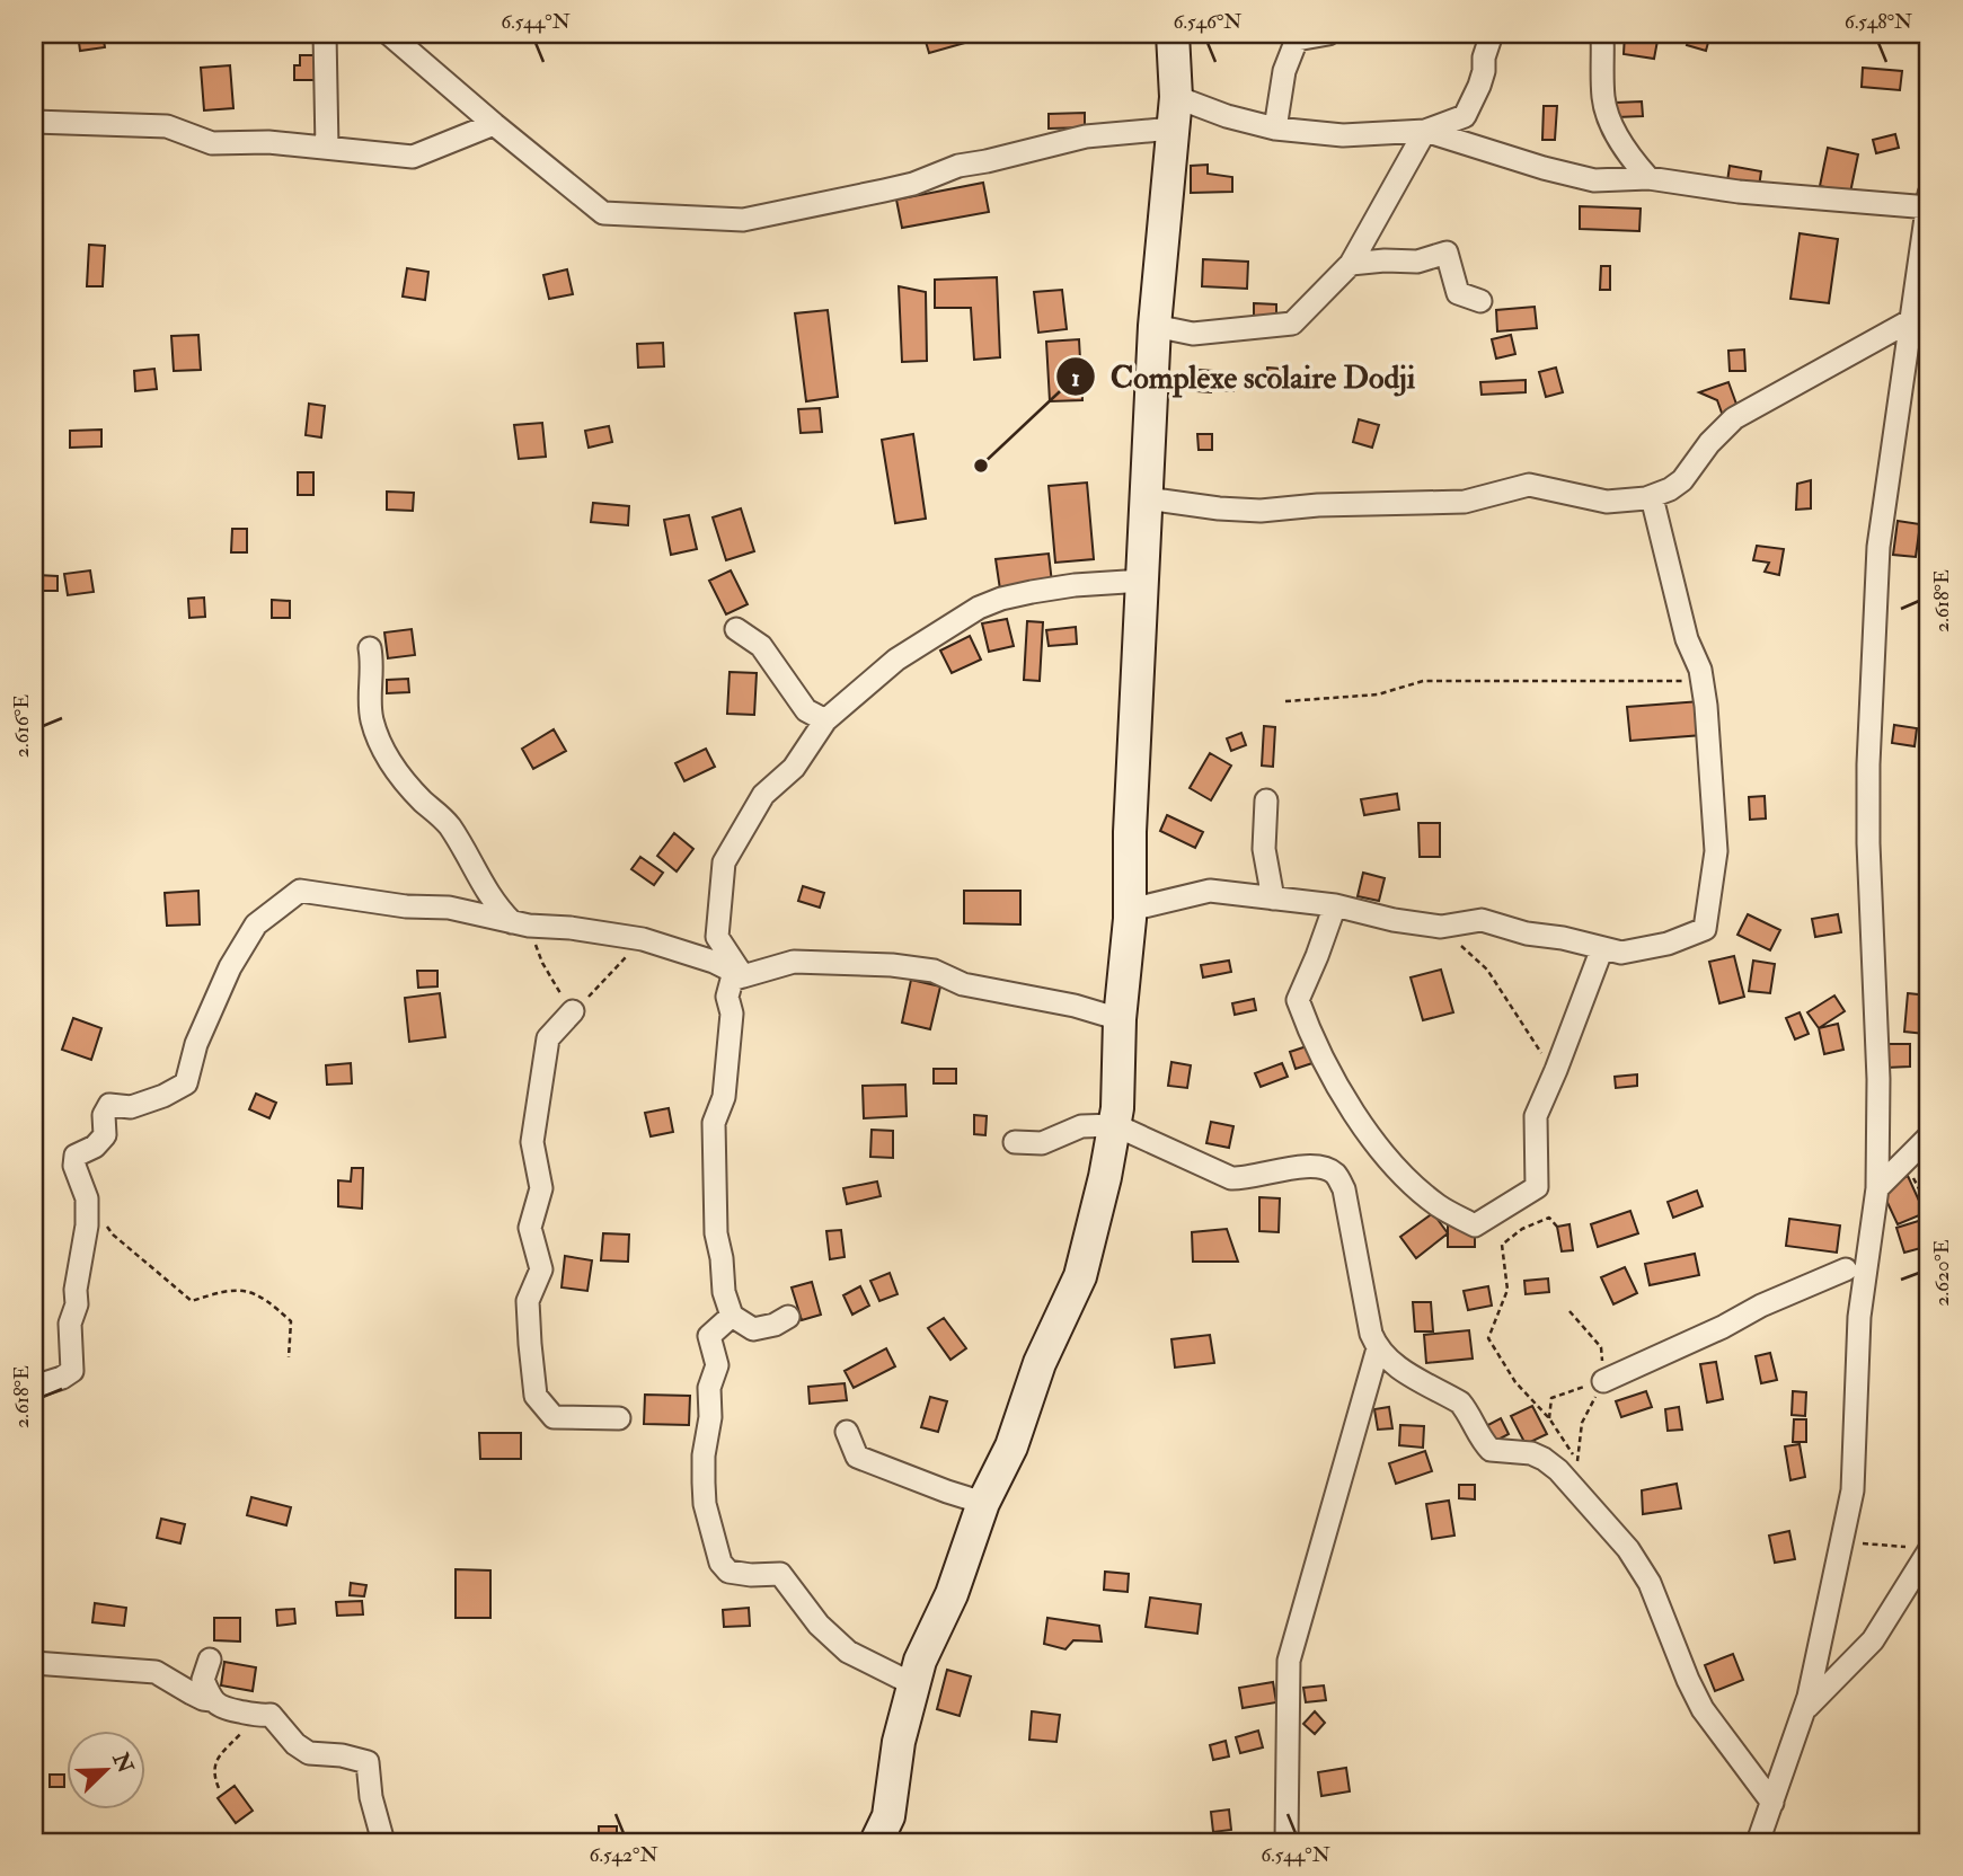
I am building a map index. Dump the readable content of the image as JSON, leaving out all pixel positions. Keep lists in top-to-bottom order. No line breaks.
{"places":["Complexe scolaire Dodji"],"north":"top right","coordinates":["6.544°N","6.546°N","6.548°N","2.618°E","2.616°E","2.620°E","6.542°N"]}
